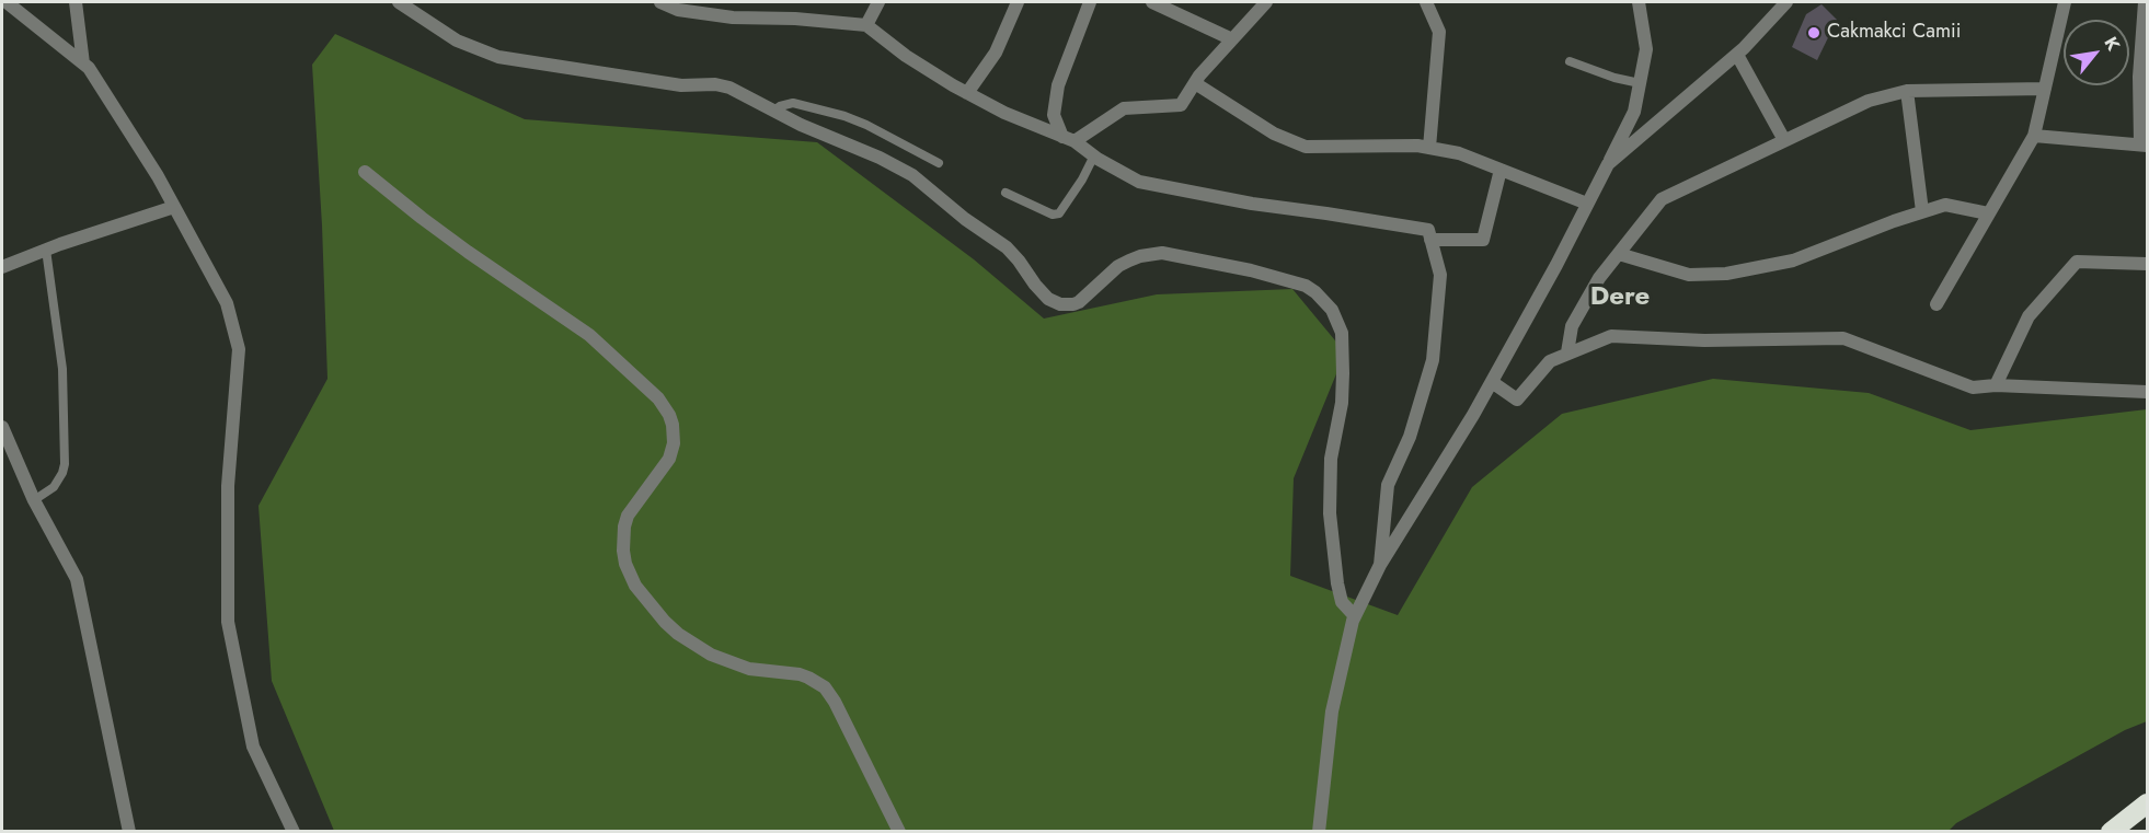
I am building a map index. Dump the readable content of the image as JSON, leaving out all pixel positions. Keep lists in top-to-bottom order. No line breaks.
{"districts":["Dere"],"places":["Cakmakci Camii"],"north":"top right"}
